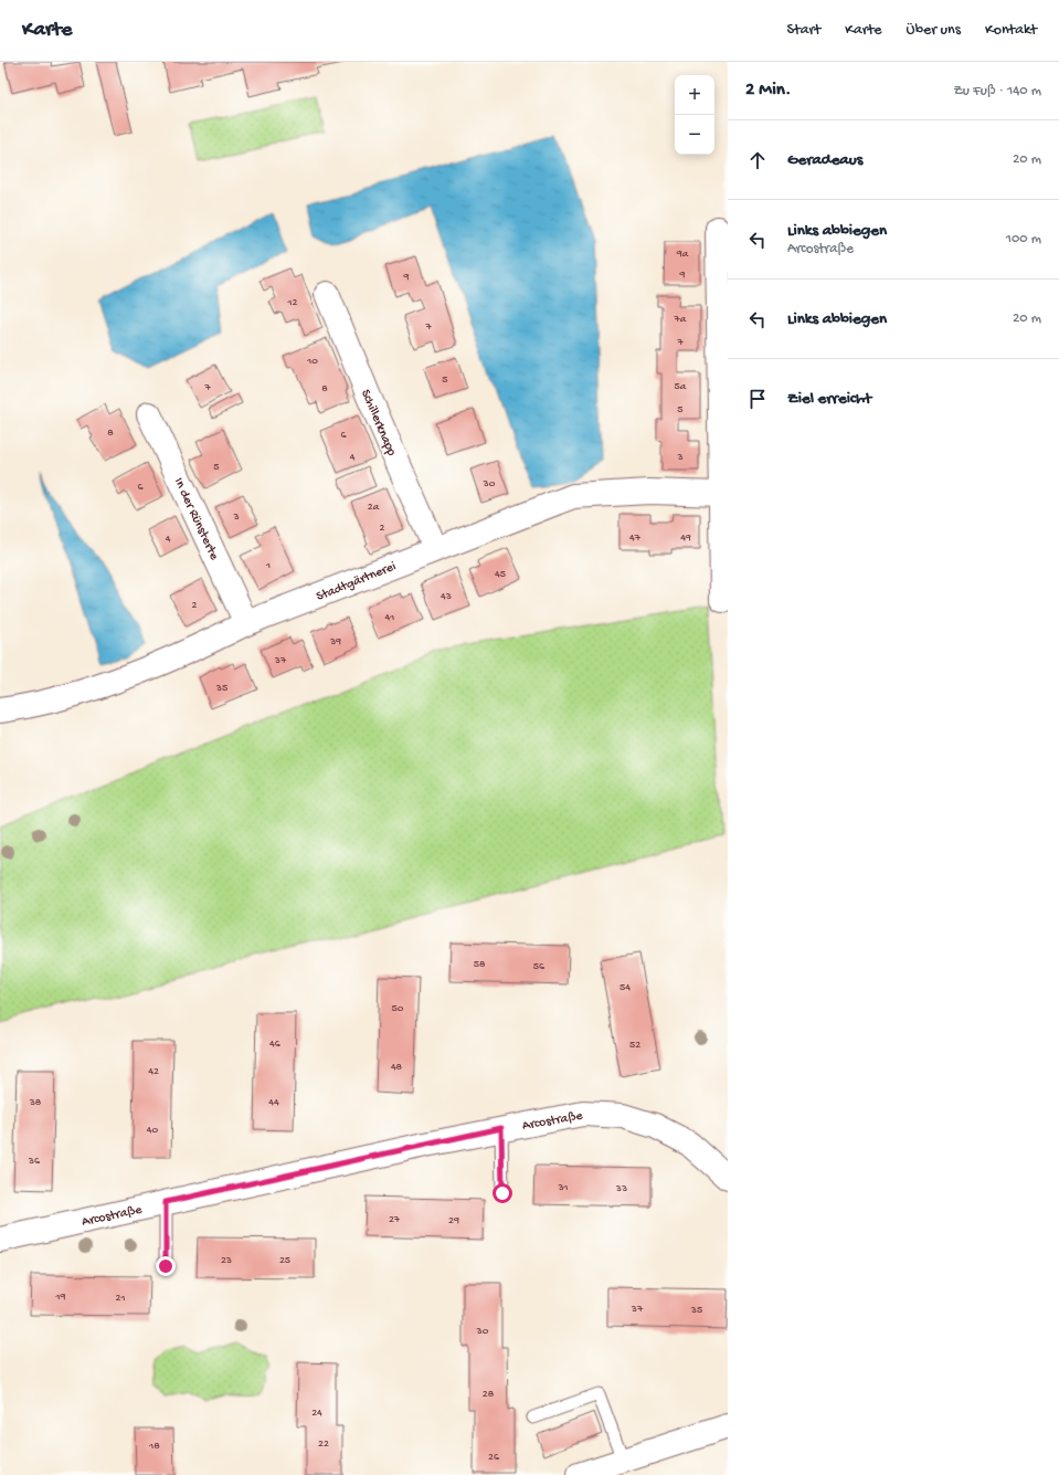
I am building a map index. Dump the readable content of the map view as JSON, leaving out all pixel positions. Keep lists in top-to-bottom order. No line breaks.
{"streets":{"street":["Schillerknapp","In der Rünsterte","Stadtgärtnerei","Arcostraße"]},"crossings":[["Schillerknapp","Stadtgärtnerei"],["In der Rünsterte","Stadtgärtnerei"]],"house_numbers":["9a","9","9","12","7a","7","7","10","5","5a","7","8","5","8","6","4","3","5","30","6","2a","3","2","47","49","4","1","45","43","2","41","39","37","35","58","56","54","50","46","52","48","42","38","44","40","36","31","33","27","29","23","25","19","21","37","35","30","28","24","22","18","26"],"page":{"header":"Karte","nav":["Start","Karte","Über uns","Kontakt"],"heading":["2 Min.","Zu Fuß · 140 m"],"map_buttons":["+","−"],"list":[["Geradeaus","20 m"],["Links abbiegen","Arcostraße","100 m"],["Links abbiegen","20 m"],"Ziel erreicht"]}}
